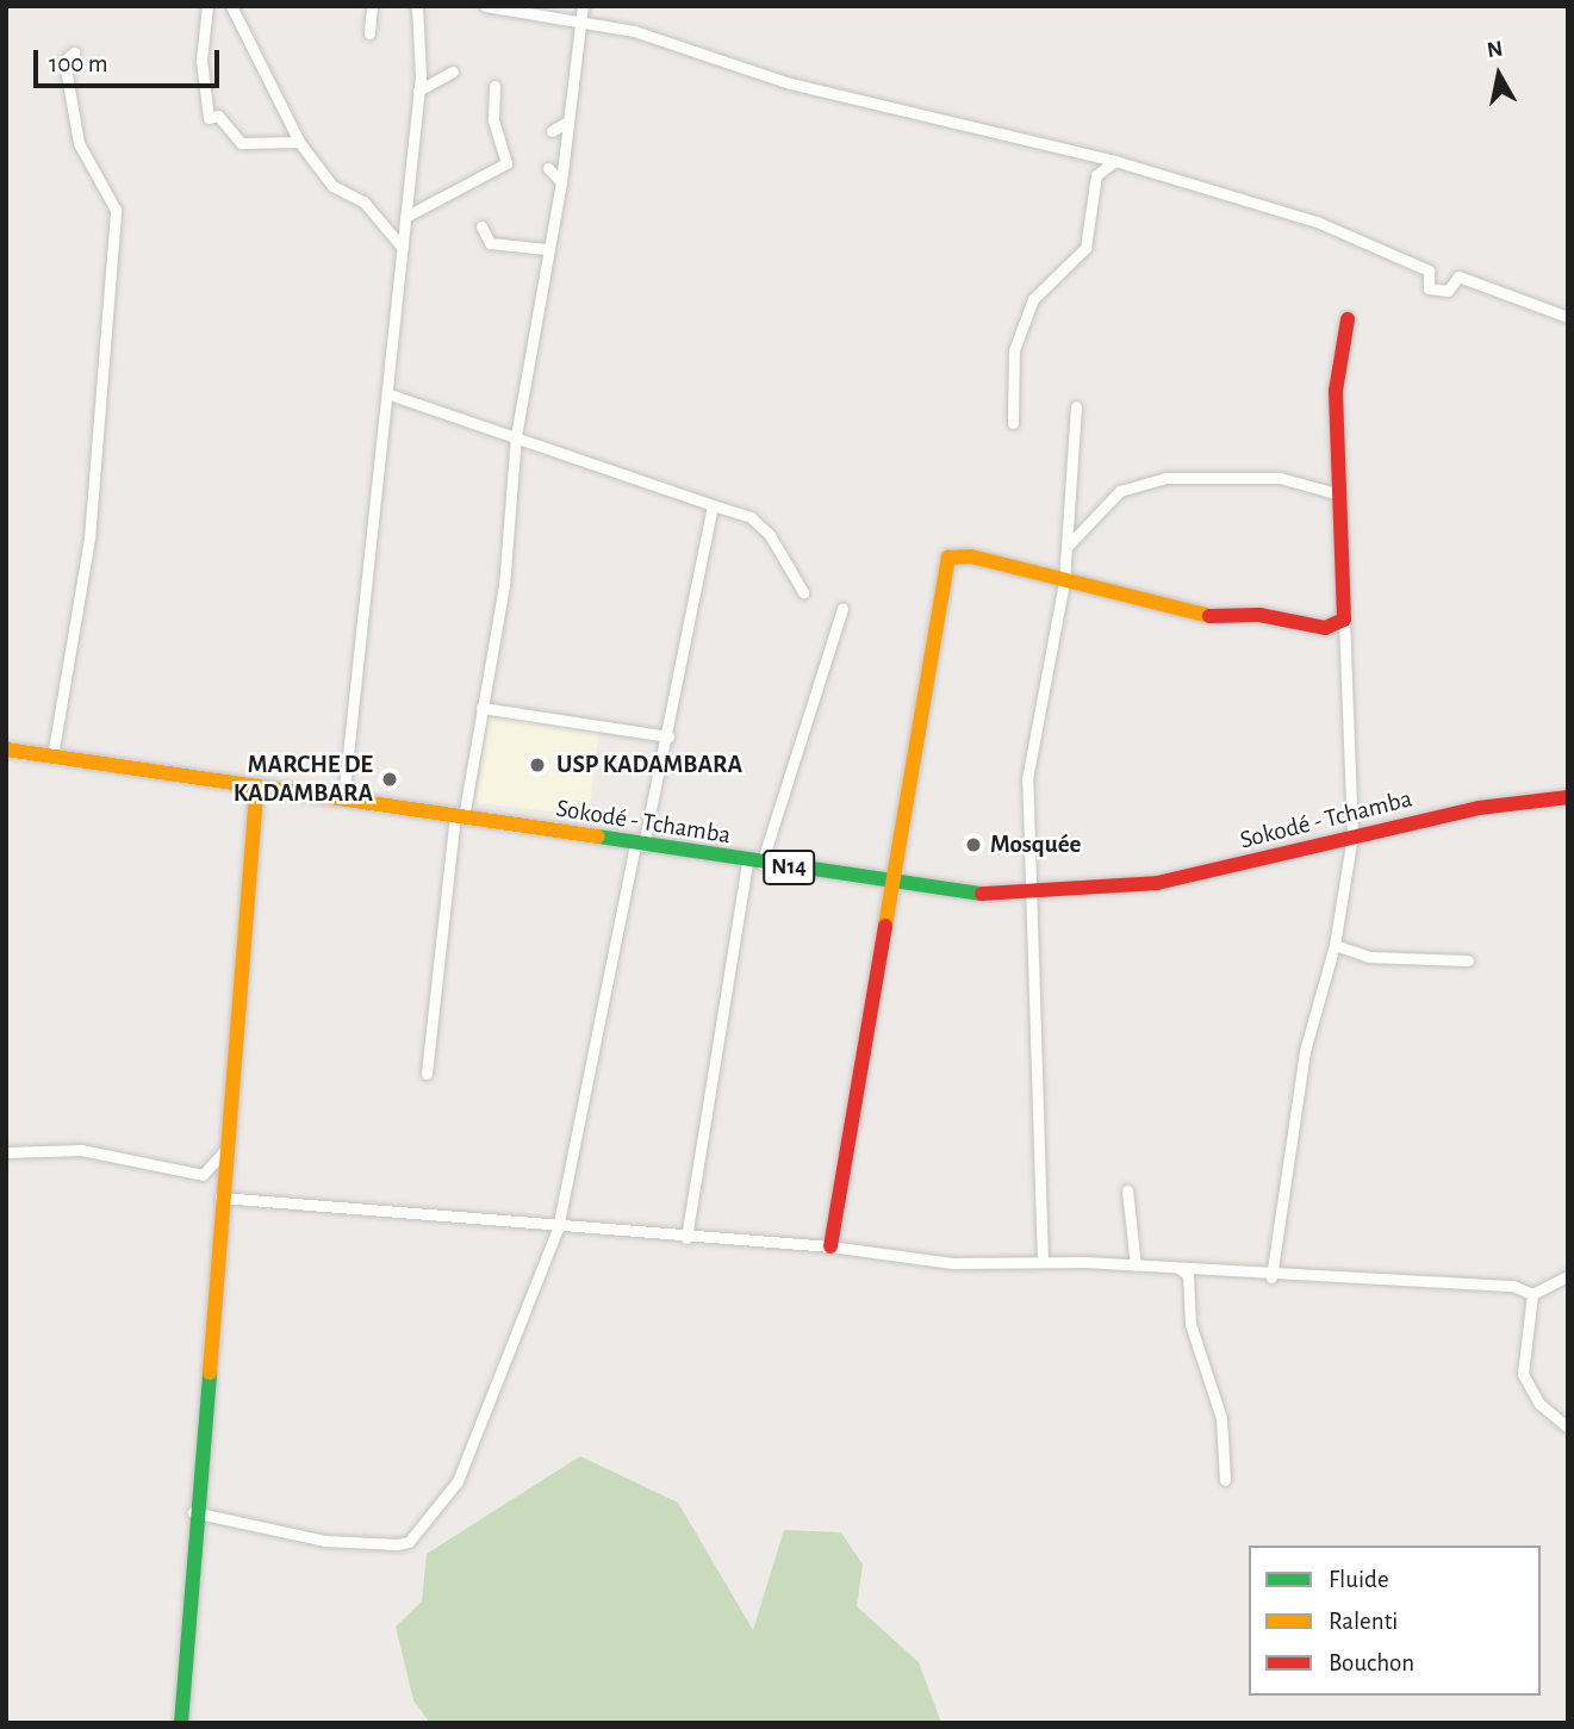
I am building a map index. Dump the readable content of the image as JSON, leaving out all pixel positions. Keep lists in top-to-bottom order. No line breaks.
{"streets":{"main road":["Sokodé - Tchamba","N14"]},"places":["USP KADAMBARA","MARCHE DE KADAMBARA","Mosquée"],"legend":["Fluide","Ralenti","Bouchon"],"scale_bar":"100 m","north":"top"}
